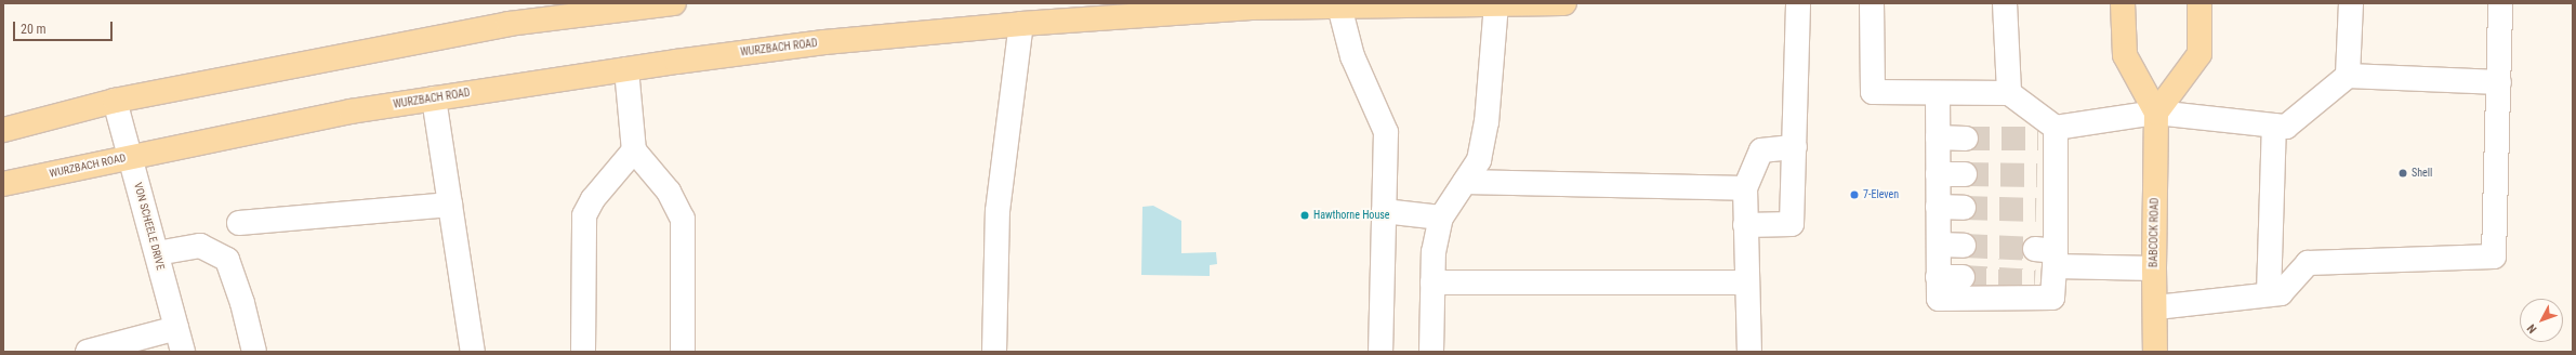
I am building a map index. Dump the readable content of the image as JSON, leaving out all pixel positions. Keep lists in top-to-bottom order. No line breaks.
{"streets":{"main road":["WURZBACH ROAD","BABCOCK ROAD"],"street":["VON SCHEELE DRIVE"]},"crossings":[["WURZBACH ROAD","VON SCHEELE DRIVE"]],"places":["Shell","7-Eleven","Hawthorne House"],"scale_bar":"20 m","north":"bottom left"}
